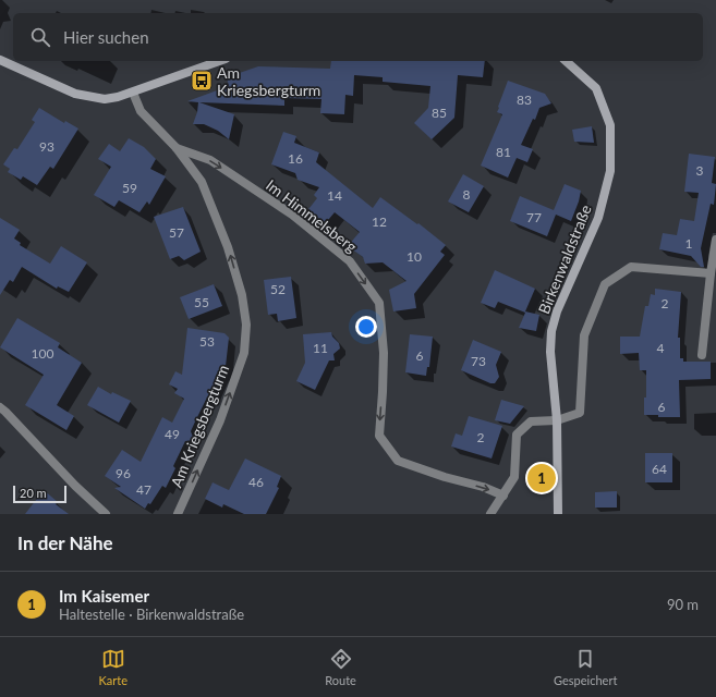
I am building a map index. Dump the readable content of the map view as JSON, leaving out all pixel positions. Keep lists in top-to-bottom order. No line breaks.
{"streets":{"street":["Im Himmelsberg","Birkenwaldstraße","Am Kriegsbergturm"]},"crossings":[["Im Himmelsberg","Am Kriegsbergturm"]],"one_way":["Im Himmelsberg","Am Kriegsbergturm"],"places":{"bus stop":["Am Kriegsbergturm"]},"house_numbers":["83","85","93","81","16","3","59","8","14","77","12","57","1","10","52","55","2","53","11","4","100","6","73","6","49","2","64","96","46","47"],"scale_bar":"20 m","page":{"search":"Hier suchen","pins":"1","scale":"20 m","heading":"In der Nähe","list":[{"mark":"1","name":"Im Kaisemer","note":"Haltestelle · Birkenwaldstraße","value":"90 m"}],"nav":["Karte","Route","Gespeichert"]}}
